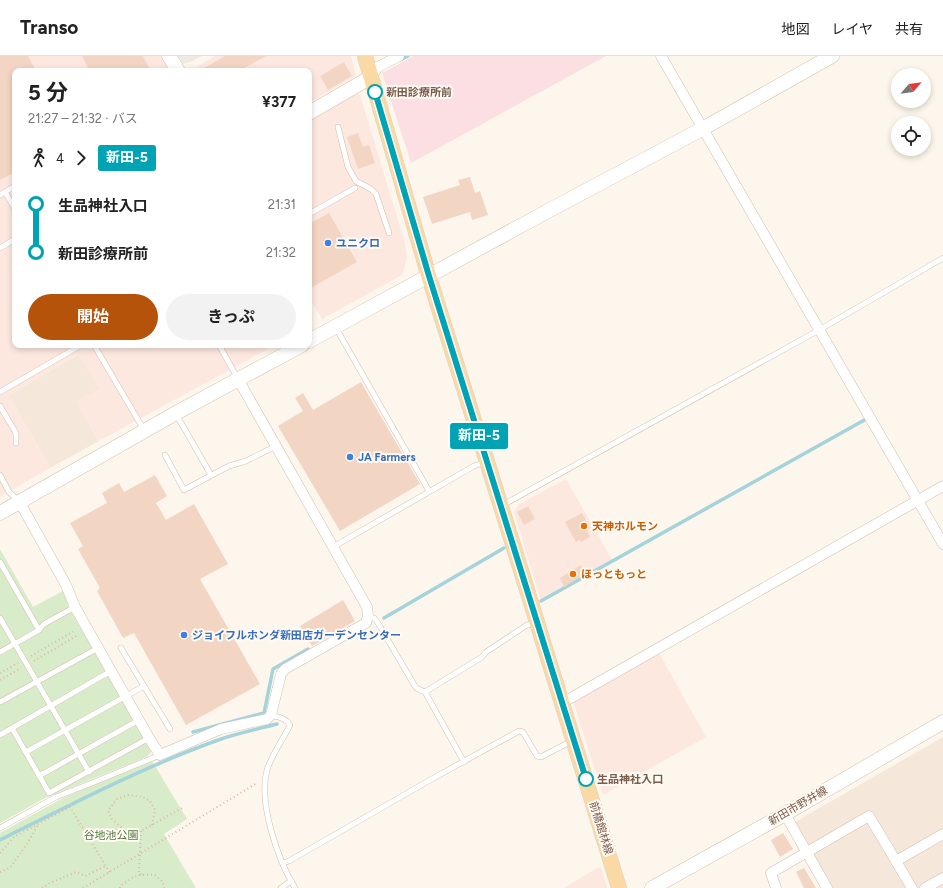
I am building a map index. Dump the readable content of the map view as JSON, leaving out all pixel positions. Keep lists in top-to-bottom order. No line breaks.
{"streets":{"main road":["前橋館林線"],"street":["新田市野井線"]},"parks":["谷地池公園"],"places":["新田診療所前","ユニクロ","JA Farmers","天神ホルモン","ほっともっと","ジョイフルホンダ新田店ガーデンセンター","生品神社入口"],"lines":["bus line 新田-5"],"north":"top right","page":{"header":"Transo","nav":["地図","レイヤ","共有"],"on_map":"新田-5","heading":["5 分","21:27 – 21:32 · バス","¥377"],"legs":["4","新田-5"],"list":[{"name":"生品神社入口","value":"21:31"},{"name":"新田診療所前","value":"21:32"}],"buttons":["開始","きっぷ"]}}
